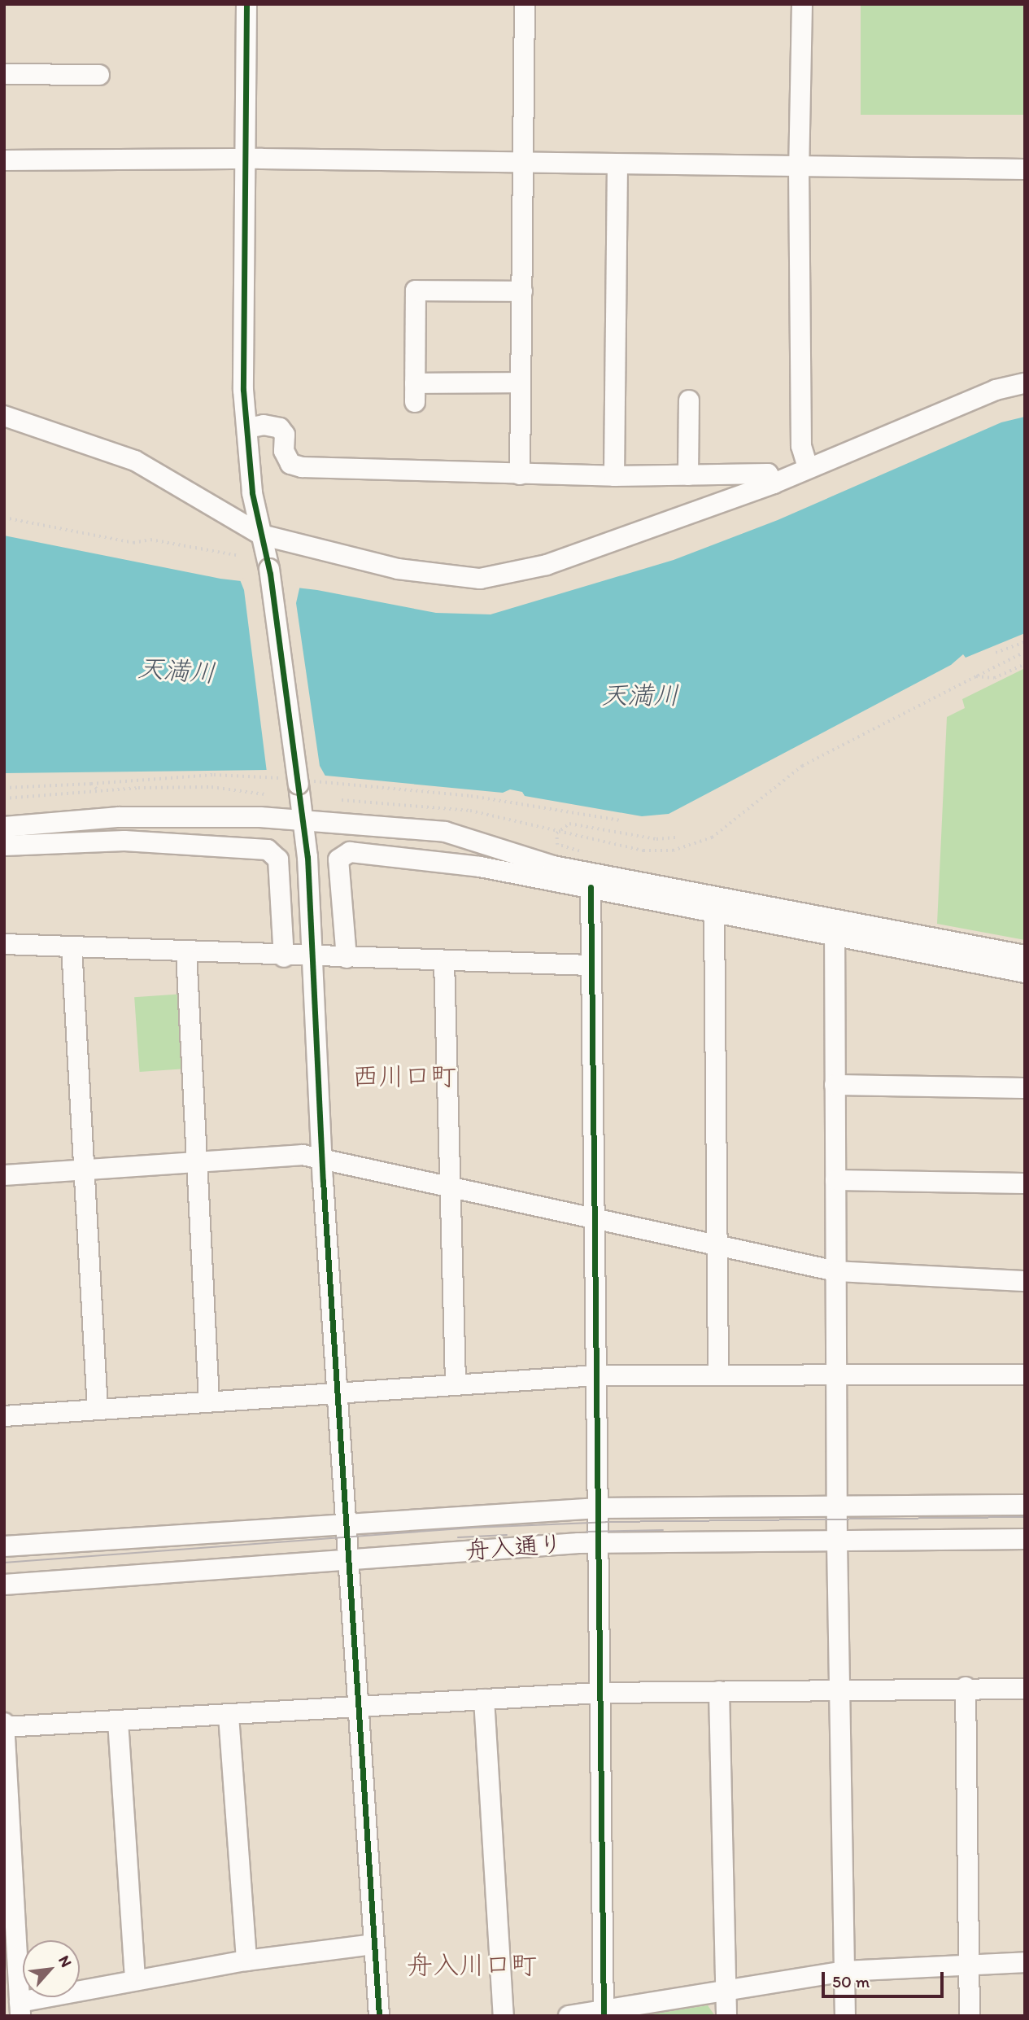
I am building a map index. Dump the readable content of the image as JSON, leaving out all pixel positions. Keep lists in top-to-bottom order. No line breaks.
{"streets":{"street":["舟入通り"]},"districts":["西川口町","舟入川口町"],"water":["天満川"],"scale_bar":"50 m","north":"top right"}
